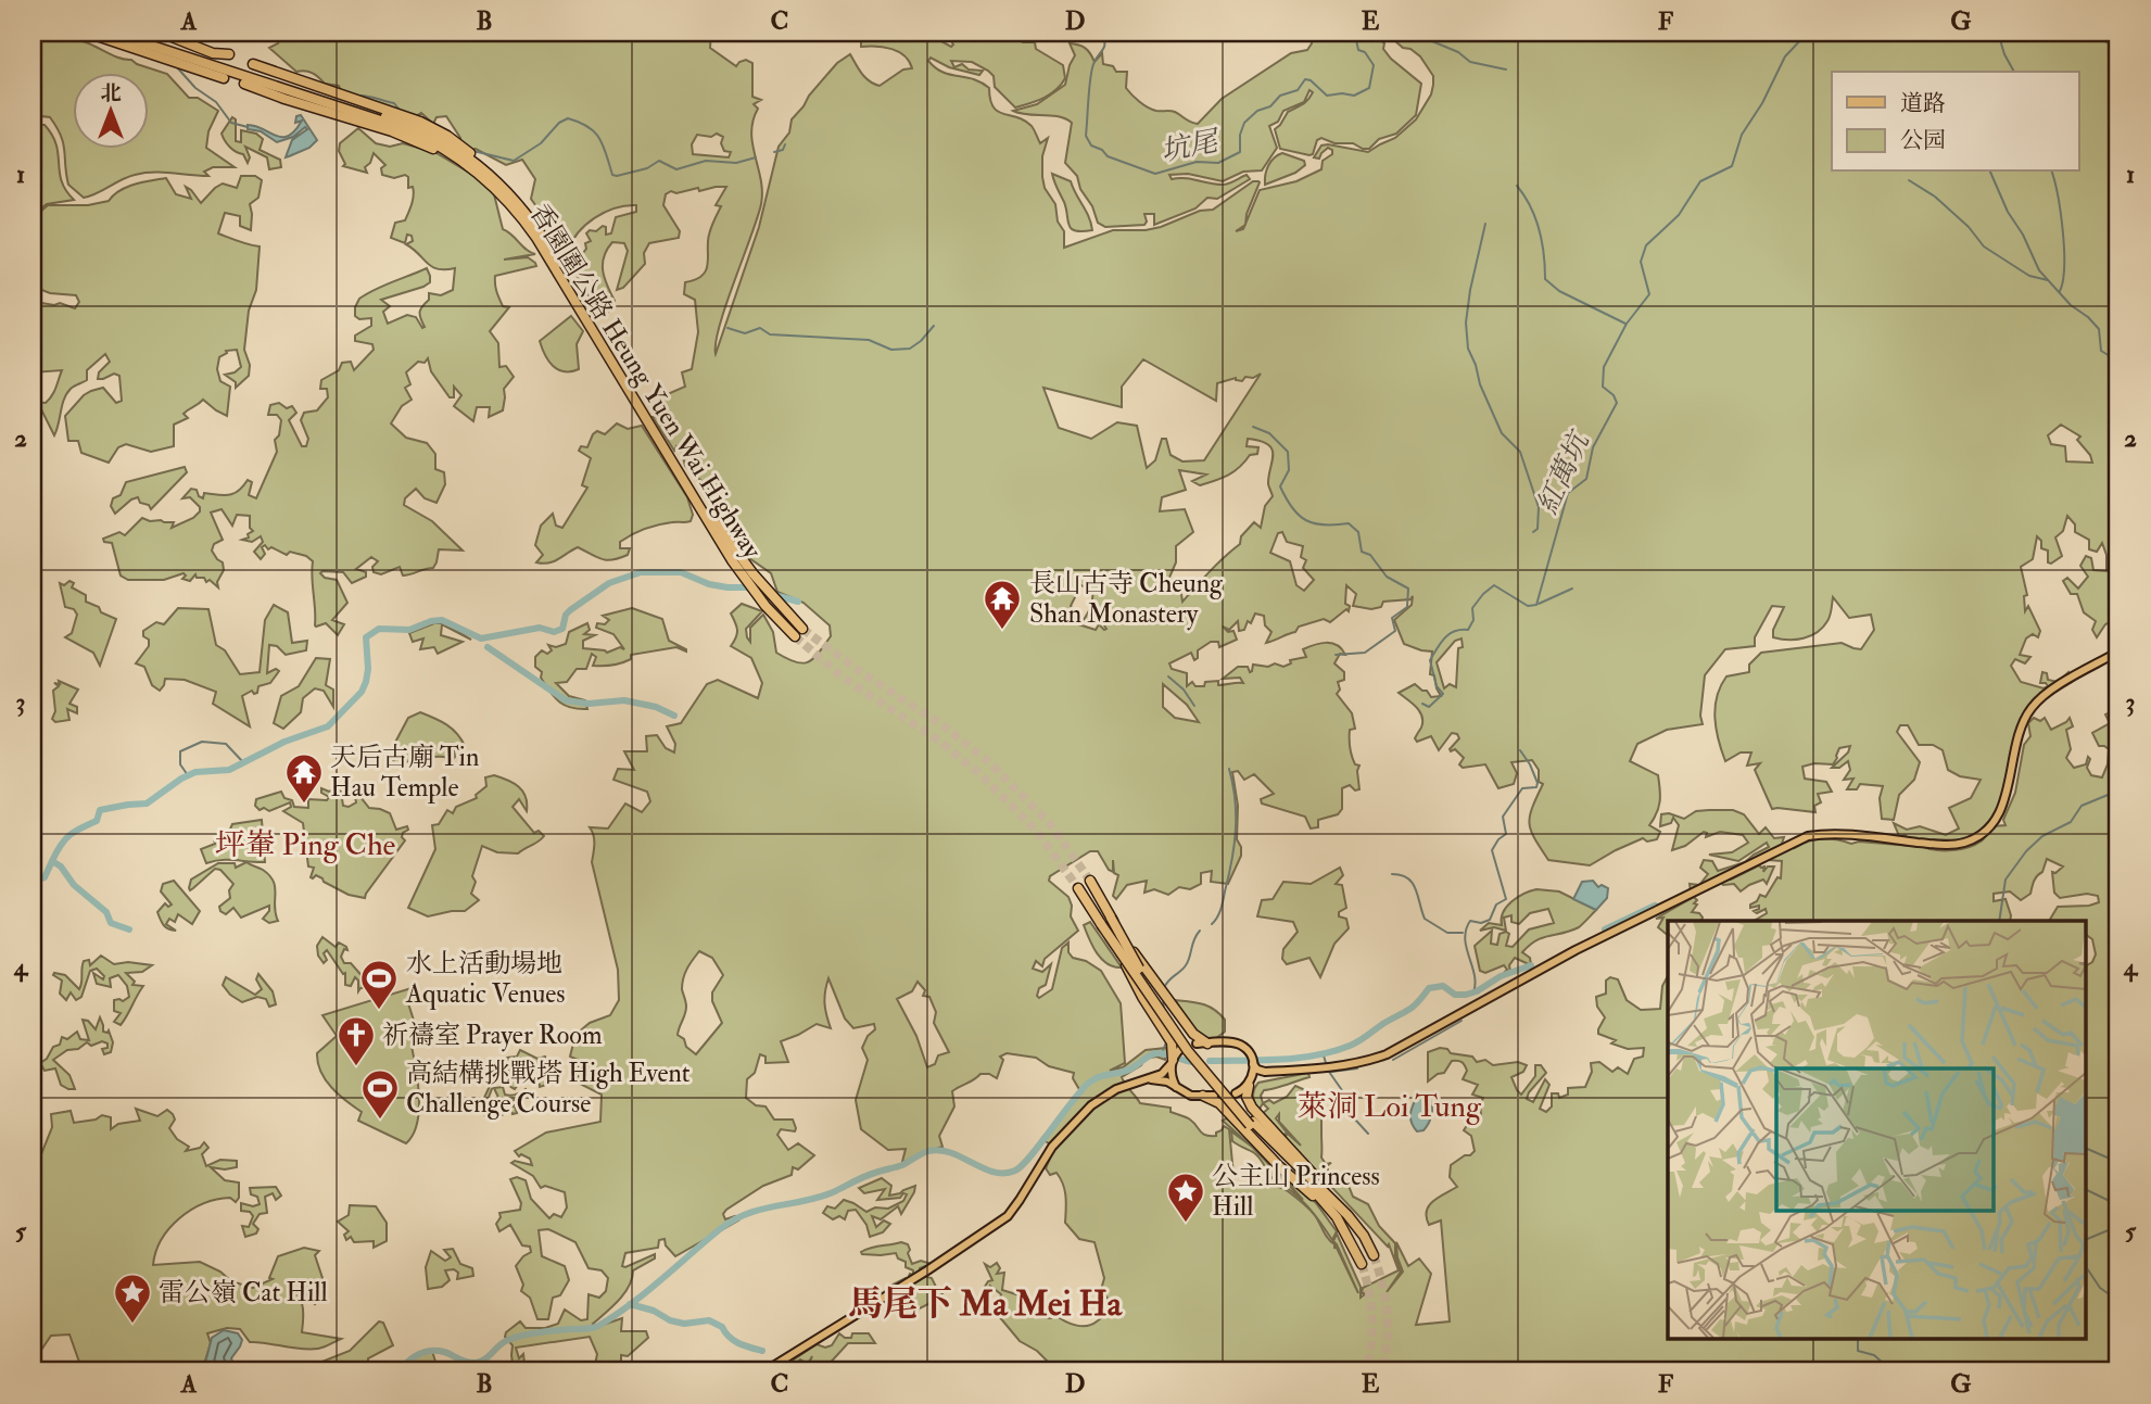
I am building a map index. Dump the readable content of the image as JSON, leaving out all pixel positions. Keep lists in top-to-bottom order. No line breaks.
{"streets":{"highway":["香園圍公路 Heung Yuen Wai Highway"]},"districts":["坪輋 Ping Che","萊洞 Loi Tung","馬尾下 Ma Mei Ha"],"water":["坑尾","紅萬坑"],"places":{"temple":["長山古寺 Cheung Shan Monastery","天后古廟 Tin Hau Temple"],"sports":["水上活動場地 Aquatic Venues","高結構挑戰塔 High Event Challenge Course"],"church":["祈禱室 Prayer Room"],"place":["公主山 Princess Hill","雷公嶺 Cat Hill"]},"legend":["道路","公园"],"north":"top","grid":{"columns":["A","B","C","D","E","F","G"],"rows":["1","2","3","4","5"]}}
